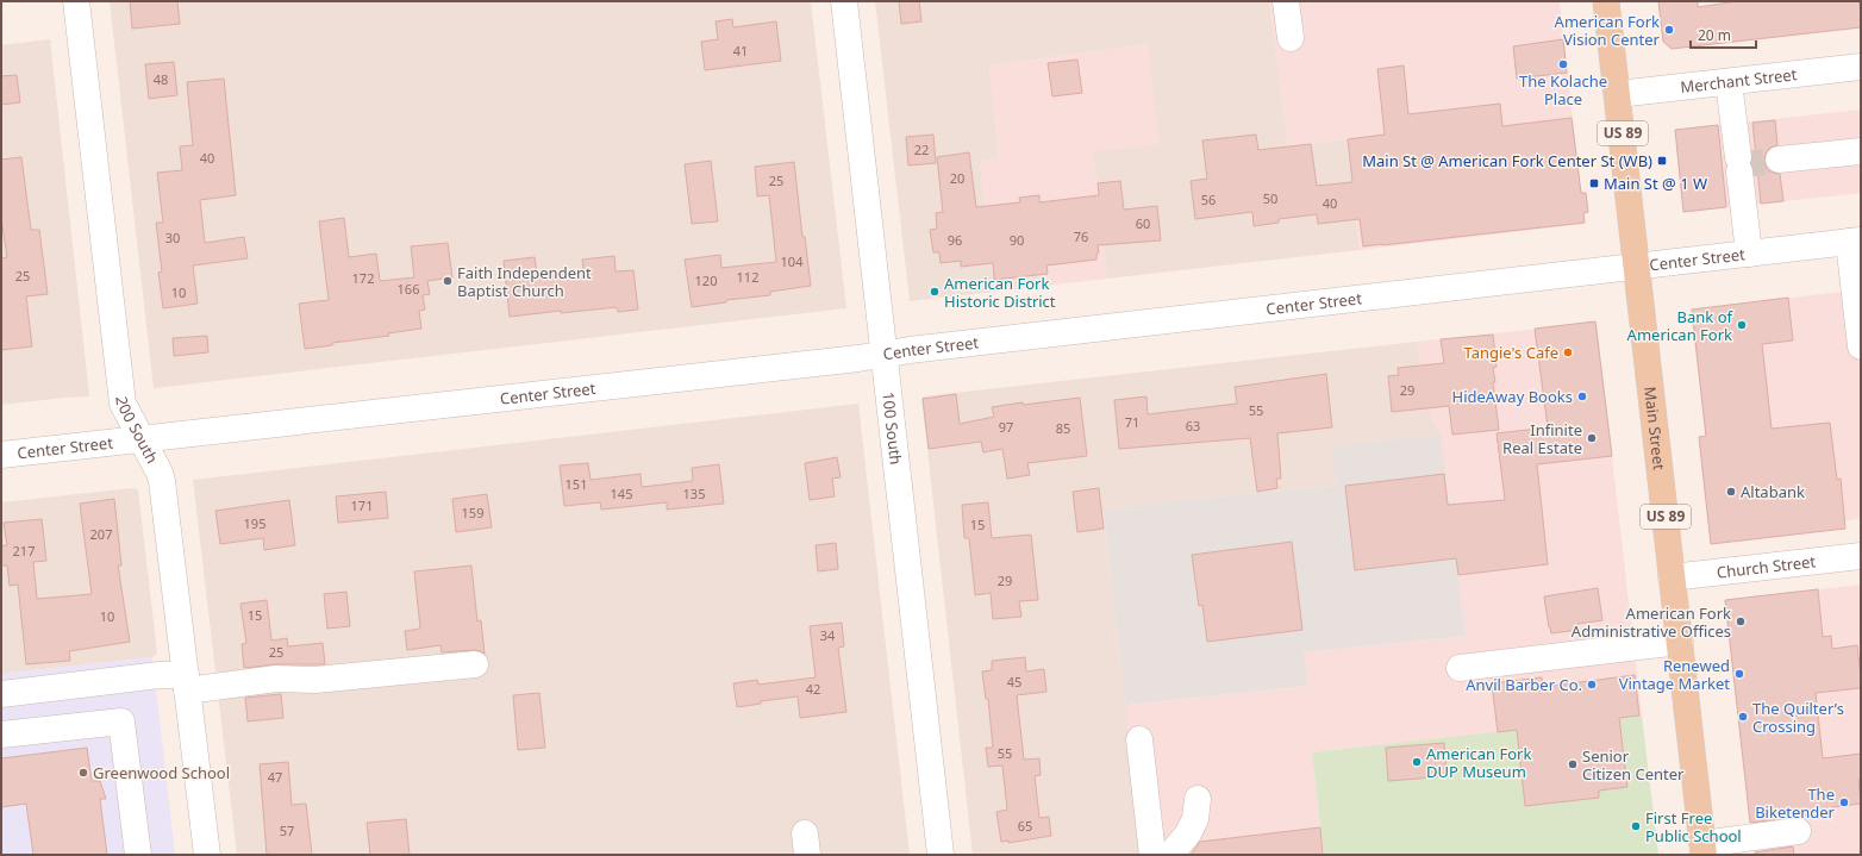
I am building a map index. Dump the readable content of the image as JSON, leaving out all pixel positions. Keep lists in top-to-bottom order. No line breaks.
{"streets":{"main road":["US 89","Main Street"],"street":["Merchant Street","Center Street","200 South","100 South","Church Street"]},"crossings":[["Merchant Street","Main Street"],["Center Street","Main Street"],["Center Street","200 South"],["Center Street","100 South"],["Main Street","Church Street"]],"places":{"other":["American Fork Vision Center","The Kolache Place","Faith Independent Baptist Church","American Fork Historic District","Bank of American Fork","Tangie's Cafe","HideAway Books","Infinite Real Estate","Altabank","American Fork Administrative Offices","Renewed Vintage Market","Anvil Barber Co.","The Quilter’s Crossing","American Fork DUP Museum","Senior Citizen Center","Greenwood School","The Biketender","First Free Public School"],"transit":["Main St @ American Fork Center St (WB)","Main St @ 1 W"]},"house_numbers":["41","48","22","40","20","25","50","56","40","60","76","30","96","90","104","25","112","172","120","166","10","29","55","71","63","97","85","151","145","135","171","159","195","15","207","217","29","15","10","34","25","45","42","55","47","65","57"],"scale_bar":"20 m"}
